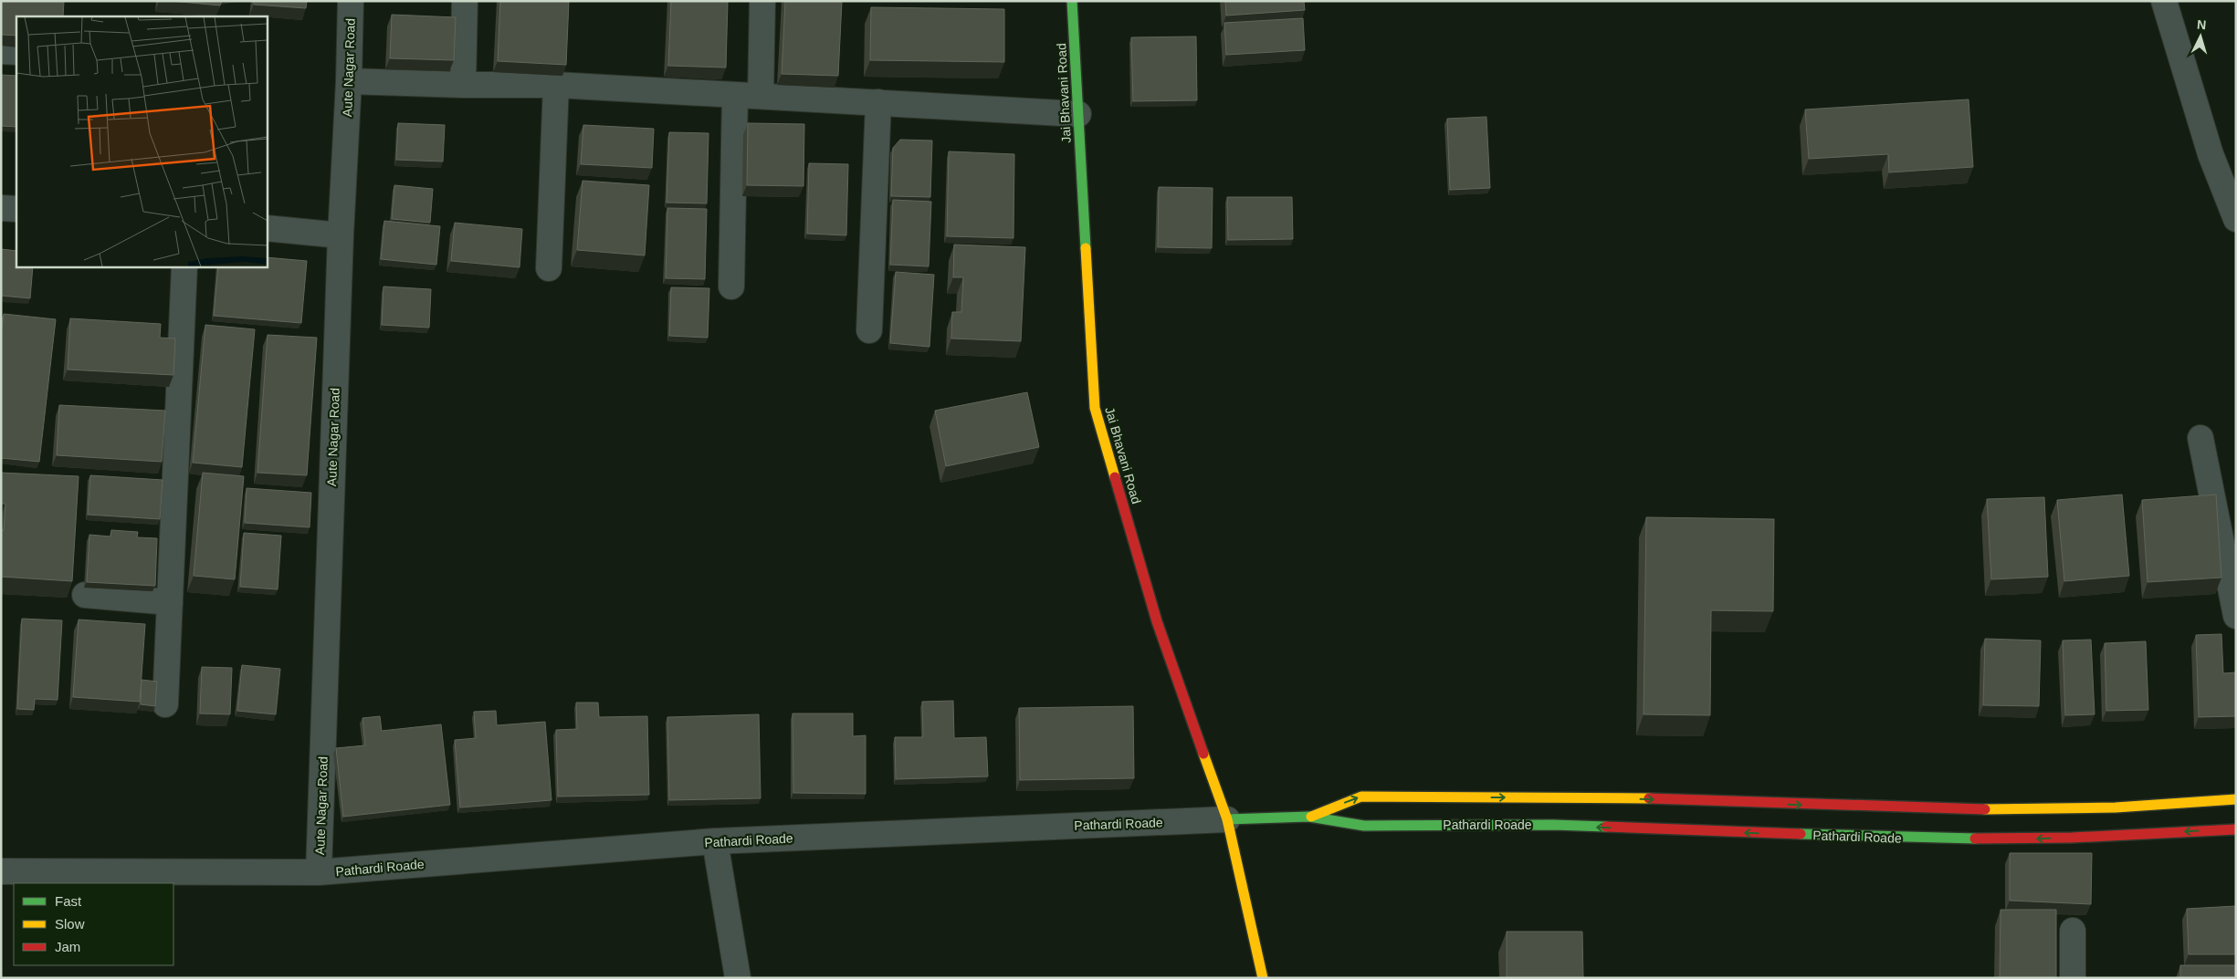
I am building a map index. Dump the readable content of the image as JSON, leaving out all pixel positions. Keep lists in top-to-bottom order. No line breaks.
{"streets":{"street":["Aute Nagar Road","Jai Bhavani Road","Pathardi Roade"]},"crossings":[["Aute Nagar Road","Pathardi Roade"],["Jai Bhavani Road","Pathardi Roade"]],"legend":["Fast","Slow","Jam"],"north":"top"}
